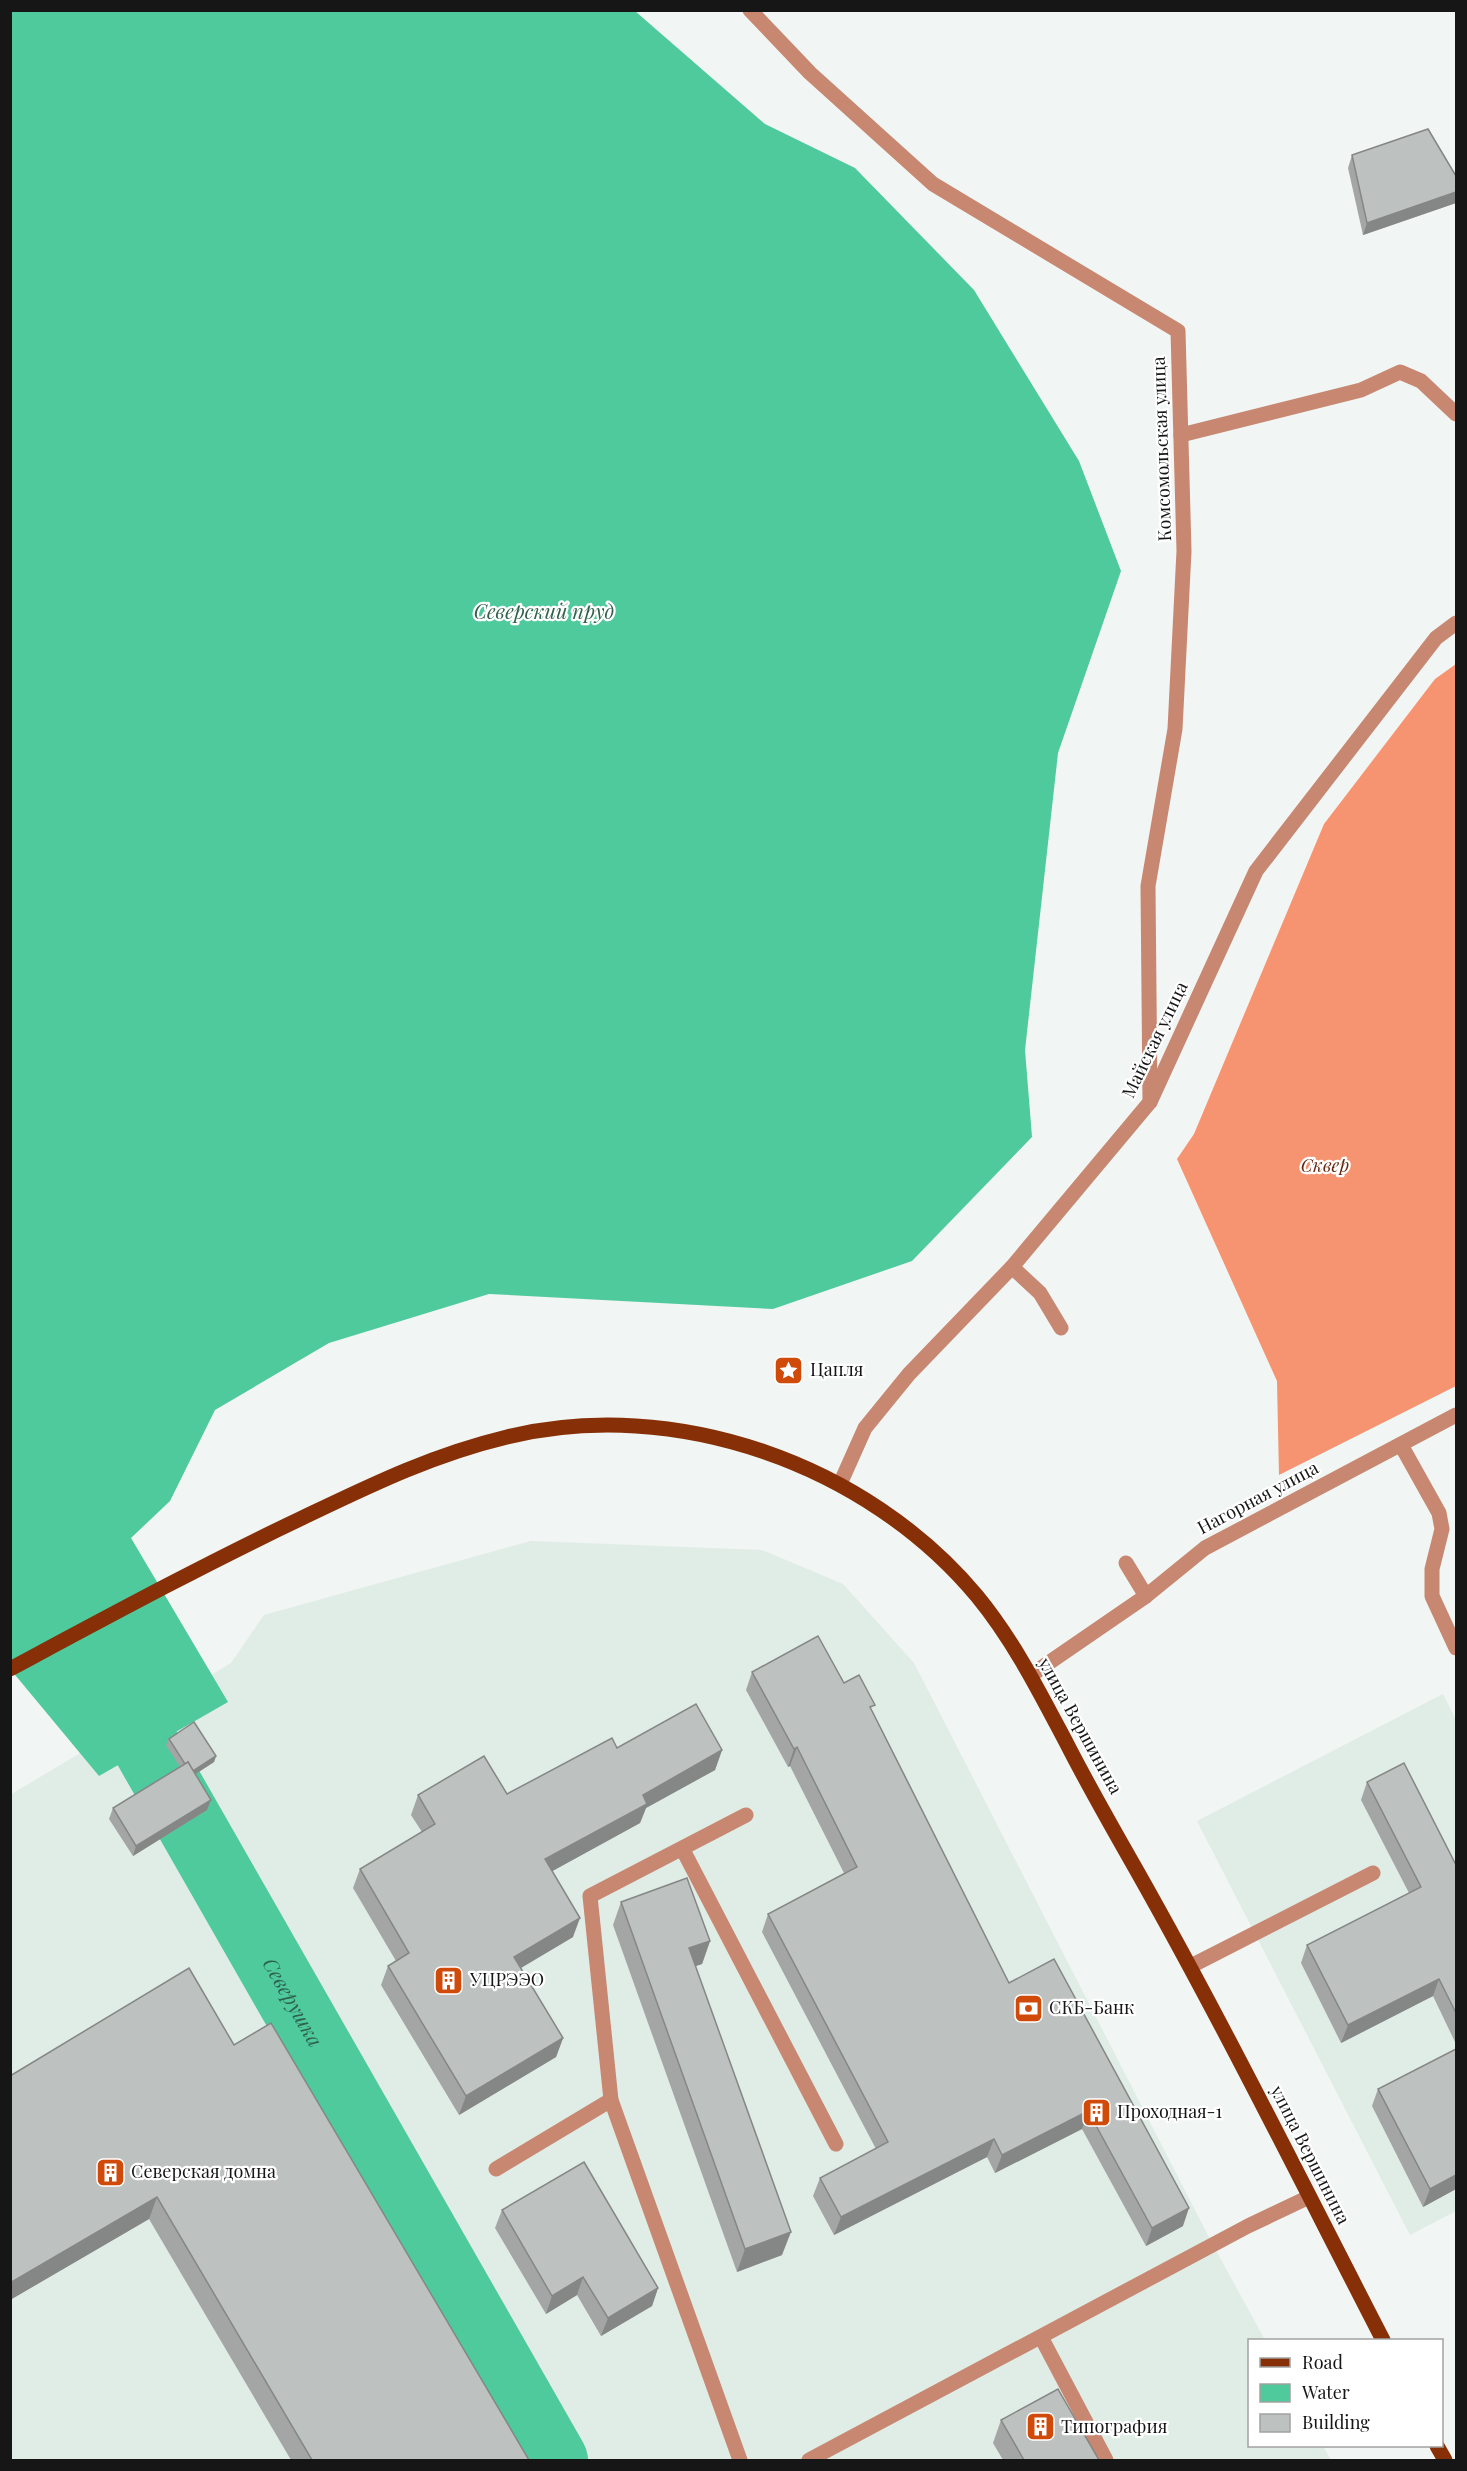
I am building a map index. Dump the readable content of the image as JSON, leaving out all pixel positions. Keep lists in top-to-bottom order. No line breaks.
{"streets":{"main road":["улица Вершинина"],"street":["Комсомольская улица","Майская улица","Нагорная улица"]},"crossings":[["Комсомольская улица","Майская улица"],["Майская улица","улица Вершинина"],["Нагорная улица","улица Вершинина"]],"water":["Северский пруд","Северушка"],"parks":["Сквер"],"places":{"place":["Цапля"],"building":["УЦРЭЭО","Проходная-1","Северская домна","Типография"],"bank":["СКБ-Банк"]},"legend":["Road","Water","Building"]}
